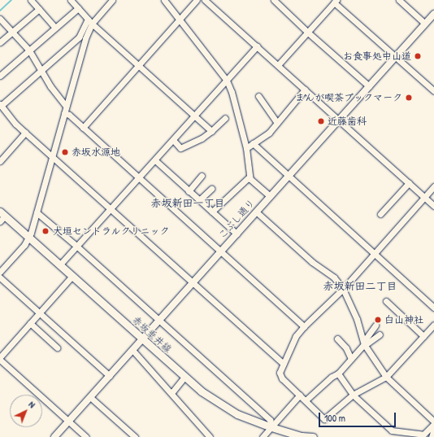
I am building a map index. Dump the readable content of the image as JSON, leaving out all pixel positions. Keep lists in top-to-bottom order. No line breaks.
{"streets":{"main road":["赤坂垂井線"],"street":["こぶし通り"]},"crossings":[["こぶし通り","赤坂垂井線"]],"districts":["赤坂新田一丁目","赤坂新田二丁目"],"places":["お食事処中山道","まんが喫茶ブックマーク","近藤歯科","赤坂水源地","大垣セントラルクリニック","白山神社"],"scale_bar":"100 m","north":"top right"}
